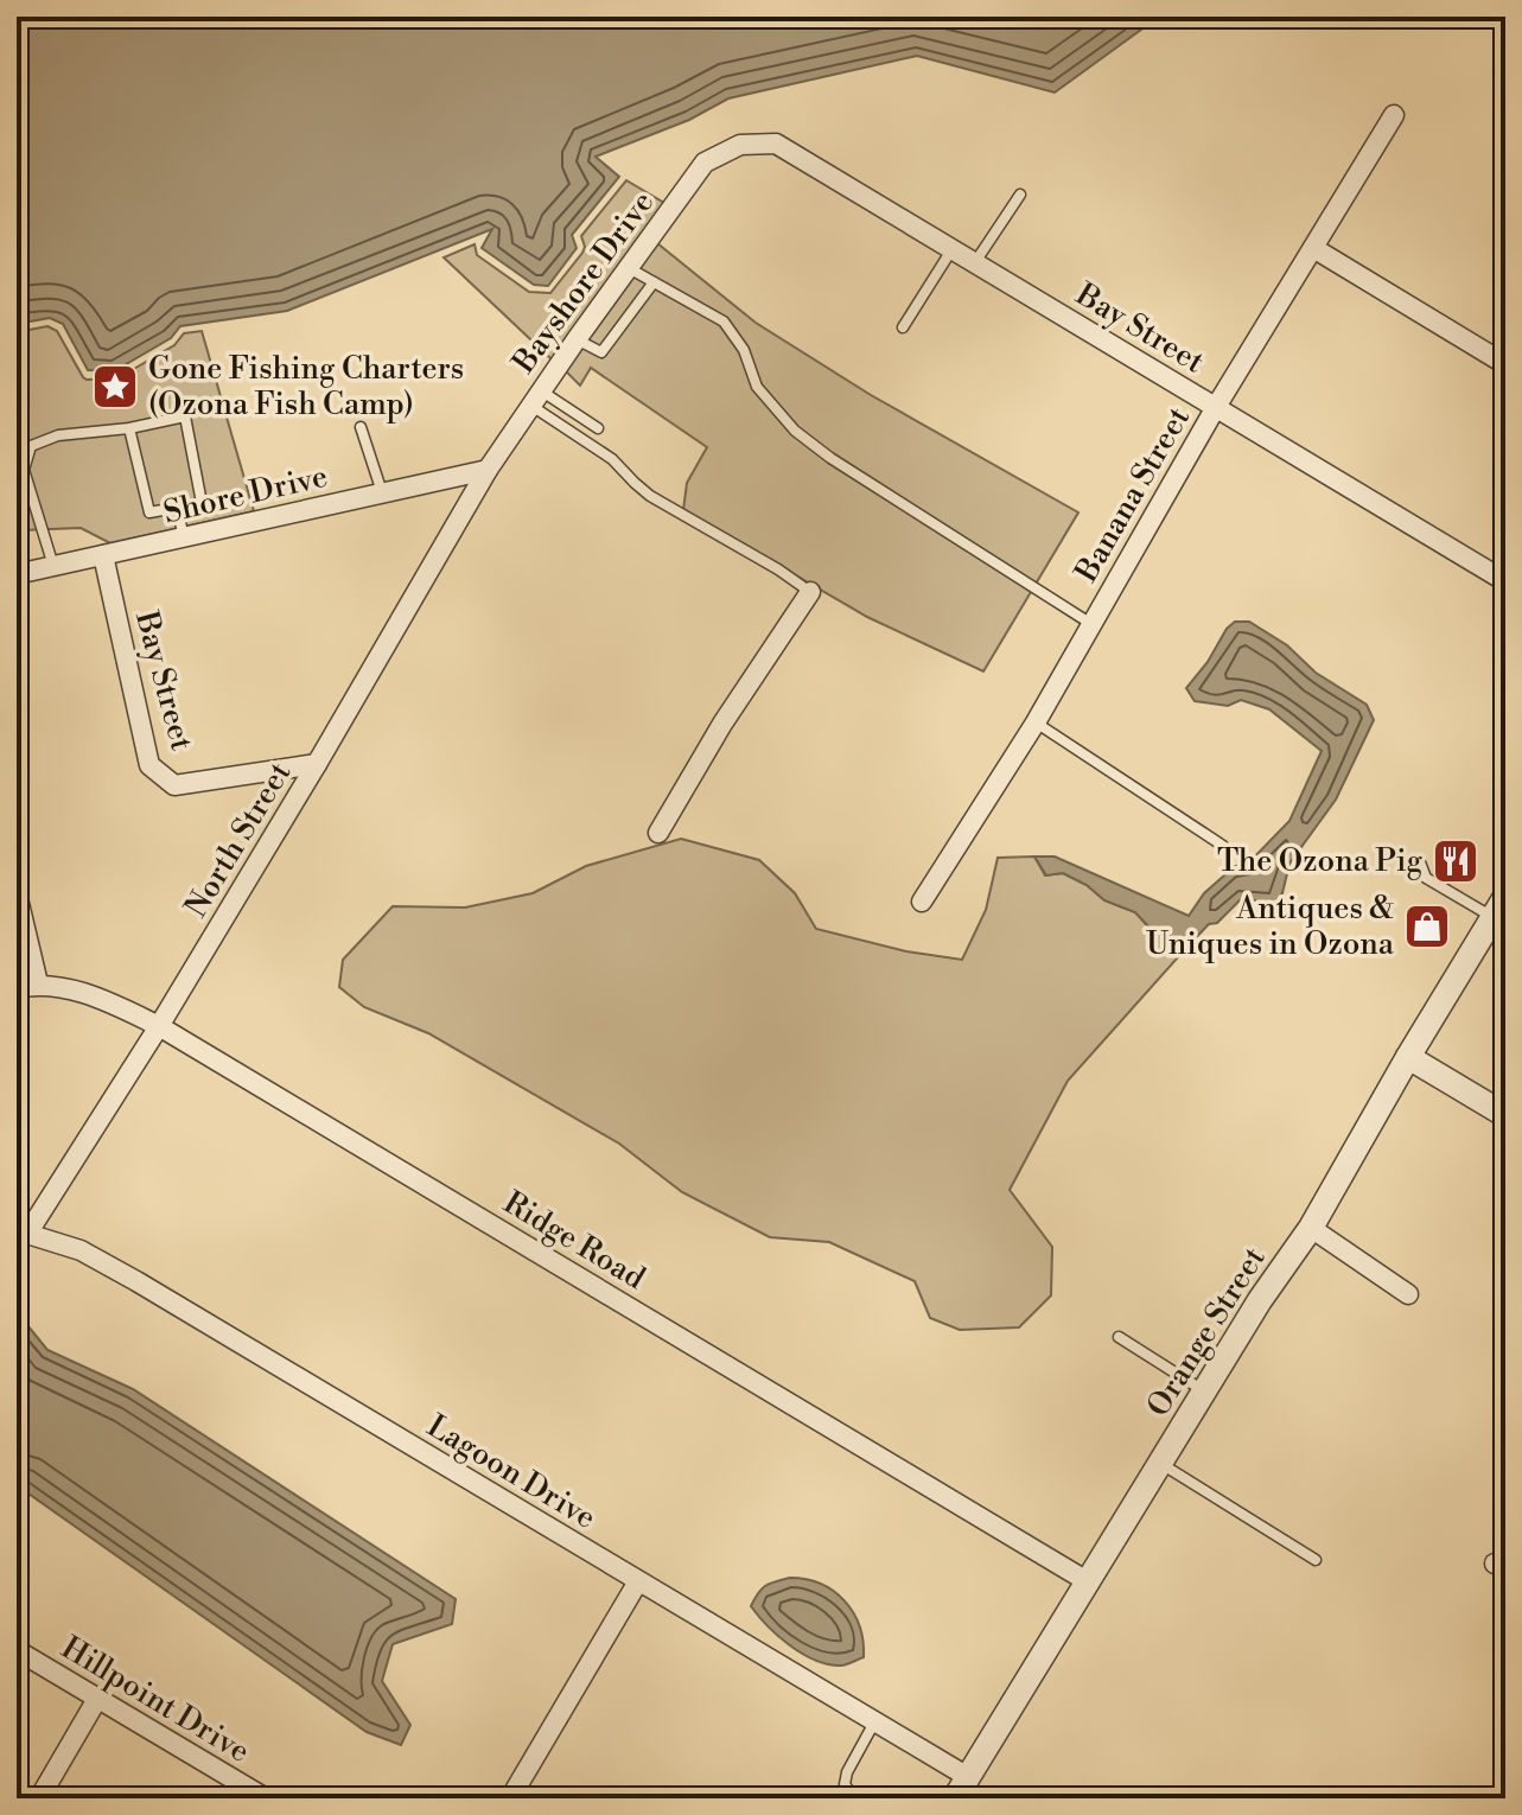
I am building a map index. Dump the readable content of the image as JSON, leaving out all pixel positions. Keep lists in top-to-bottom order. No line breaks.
{"streets":{"street":["Bayshore Drive","Bay Street","Shore Drive","Banana Street","North Street","Ridge Road","Orange Street","Lagoon Drive","Hillpoint Drive"]},"crossings":[["Bayshore Drive","Bay Street"],["Bayshore Drive","Shore Drive"],["Bayshore Drive","North Street"],["Bay Street","Shore Drive"],["Bay Street","Banana Street"],["Bay Street","North Street"],["Shore Drive","North Street"],["North Street","Ridge Road"],["North Street","Lagoon Drive"],["Ridge Road","Orange Street"],["Orange Street","Lagoon Drive"]],"places":{"place":["Gone Fishing Charters (Ozona Fish Camp)"],"restaurant":["The Ozona Pig"],"shop":["Antiques & Uniques in Ozona"]}}
